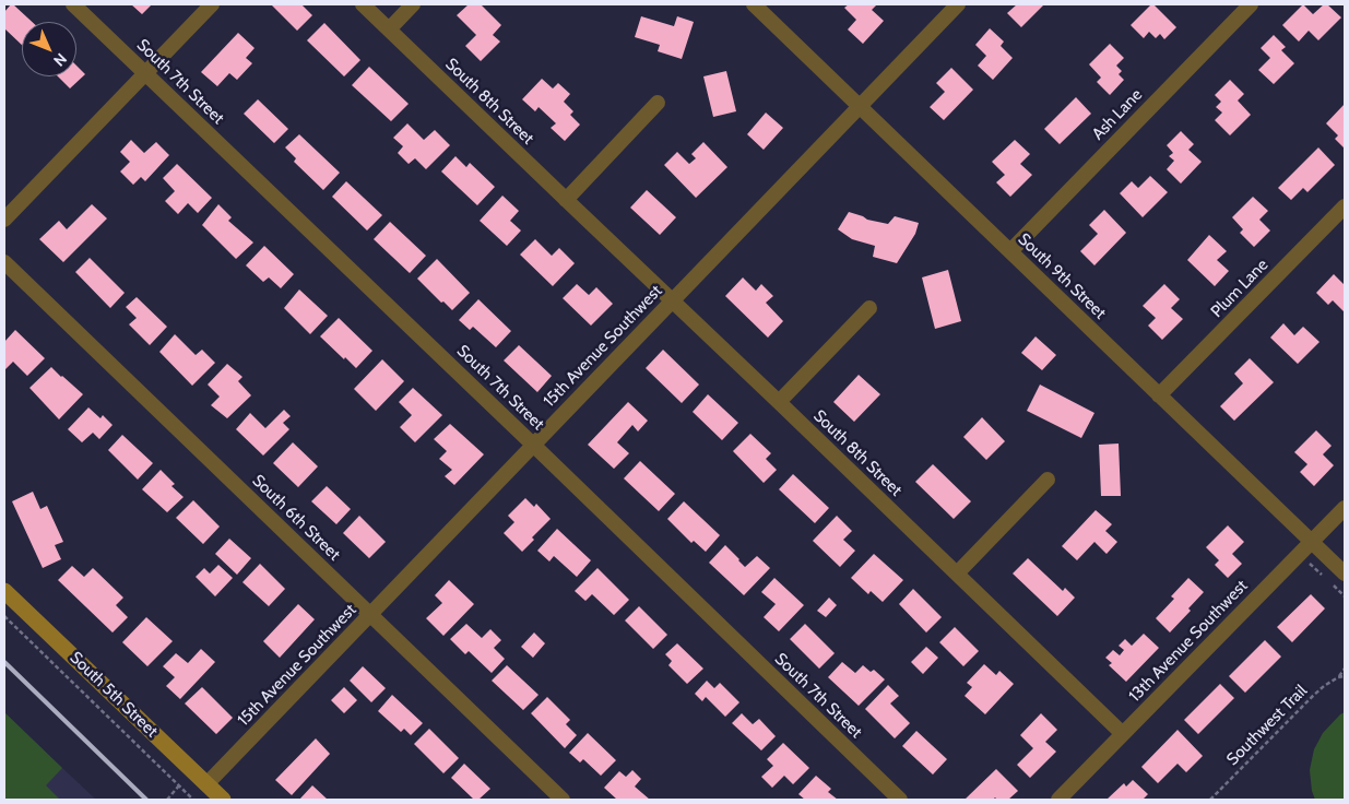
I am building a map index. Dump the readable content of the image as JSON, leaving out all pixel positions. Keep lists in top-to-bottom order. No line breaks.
{"streets":{"main road":["South 5th Street"],"street":["South 7th Street","South 8th Street","Ash Lane","South 9th Street","Plum Lane","15th Avenue Southwest","South 6th Street","13th Avenue Southwest"],"path":["Southwest Trail"]},"crossings":[["South 7th Street","15th Avenue Southwest"],["South 8th Street","15th Avenue Southwest"],["South 8th Street","13th Avenue Southwest"],["Ash Lane","South 9th Street"],["South 9th Street","Plum Lane"],["South 9th Street","15th Avenue Southwest"],["South 9th Street","13th Avenue Southwest"],["15th Avenue Southwest","South 6th Street"],["15th Avenue Southwest","South 5th Street"]],"north":"bottom right"}
